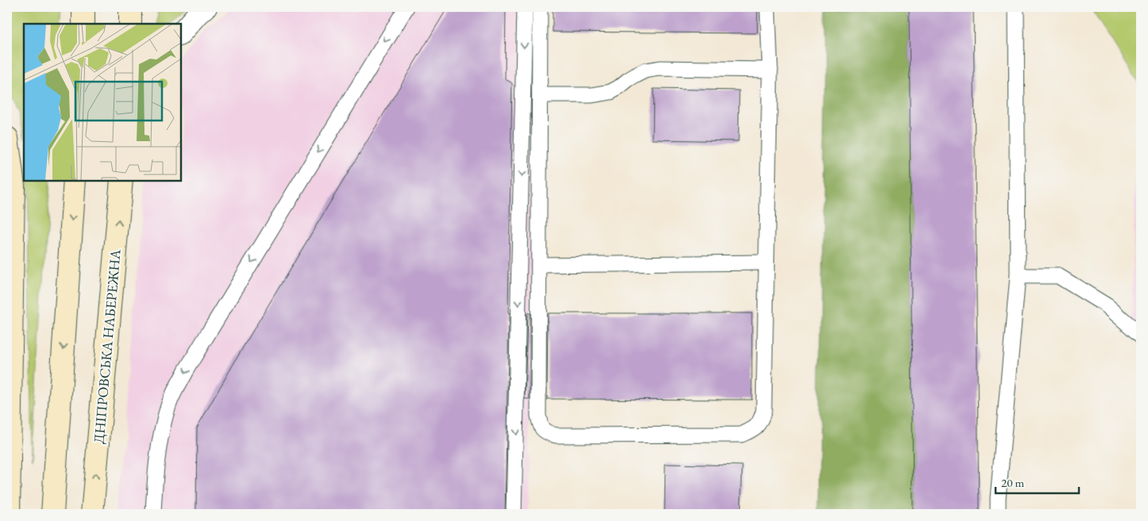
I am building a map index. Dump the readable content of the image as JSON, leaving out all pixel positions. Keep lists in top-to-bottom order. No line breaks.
{"streets":{"main road":["ДНІПРОВСЬКА НАБЕРЕЖНА"]},"scale_bar":"20 m"}
